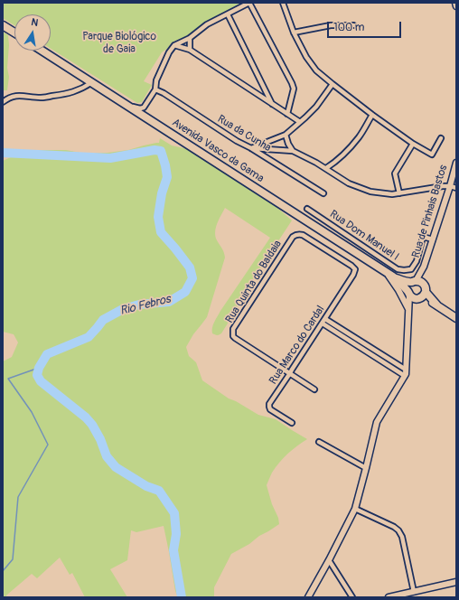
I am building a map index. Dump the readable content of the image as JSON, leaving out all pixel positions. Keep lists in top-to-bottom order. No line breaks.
{"streets":{"main road":["Avenida Vasco da Gama"],"street":["Rua da Cunha","Rua de Pinhais Bastos","Rua Dom Manuel I","Rua Quinta do Baldaia","Rua Marco do Cardal"]},"crossings":[["Avenida Vasco da Gama","Rua de Pinhais Bastos"],["Rua de Pinhais Bastos","Rua Dom Manuel I"],["Rua Quinta do Baldaia","Rua Marco do Cardal"]],"water":["Rio Febros"],"parks":["Parque Biológico de Gaia"],"scale_bar":"100 m","north":"top"}
